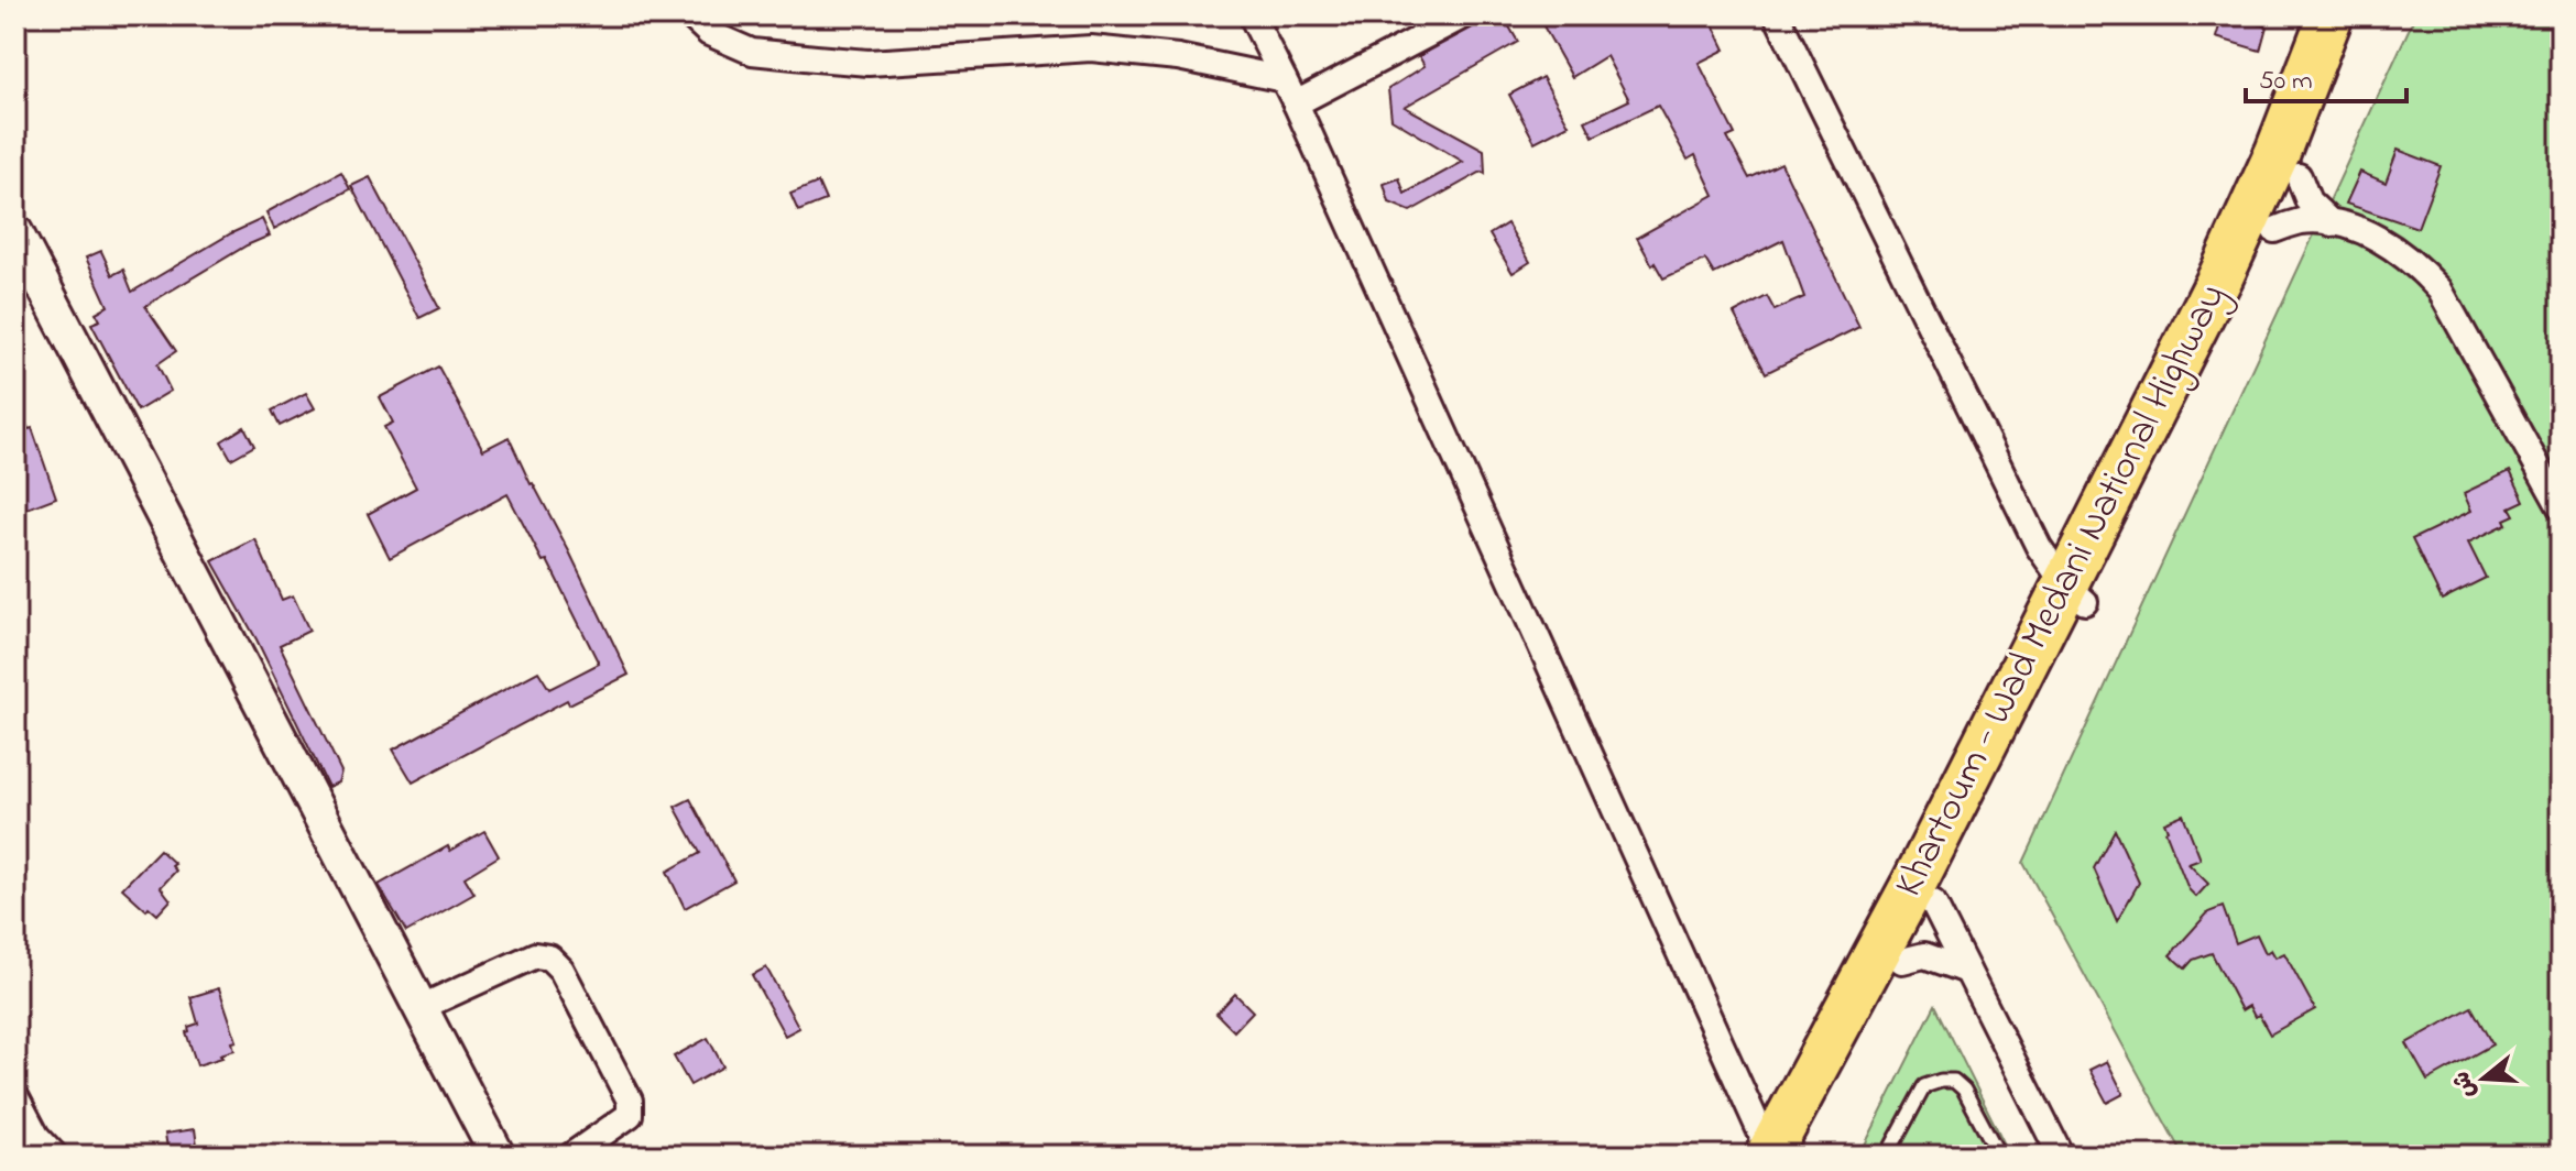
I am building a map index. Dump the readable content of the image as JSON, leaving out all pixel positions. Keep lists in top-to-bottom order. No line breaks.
{"streets":{"highway":["Khartoum - Wad Medani National Highway"]},"scale_bar":"50 m","north":"left"}
